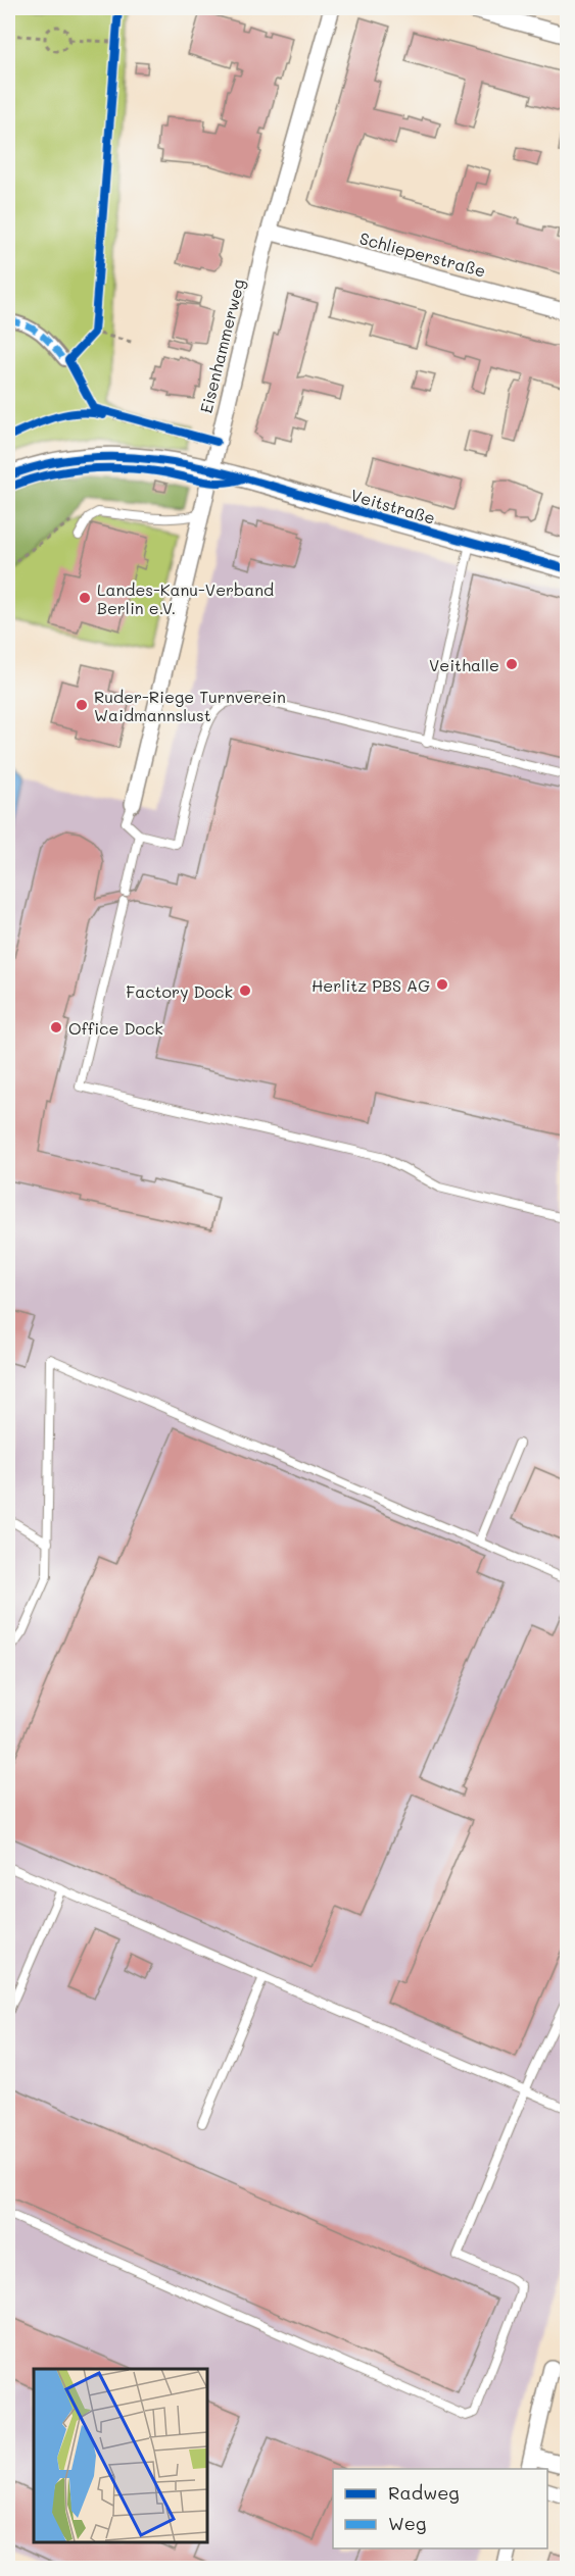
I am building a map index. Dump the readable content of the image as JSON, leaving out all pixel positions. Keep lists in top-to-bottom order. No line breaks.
{"streets":{"street":["Schlieperstraße","Eisenhammerweg","Veitstraße"]},"crossings":[["Schlieperstraße","Eisenhammerweg"],["Eisenhammerweg","Veitstraße"]],"places":["Landes-Kanu-Verband Berlin e.V.","Veithalle","Ruder-Riege Turnverein Waidmannslust","Herlitz PBS AG","Factory Dock","Office Dock"],"legend":["Radweg","Weg"]}
